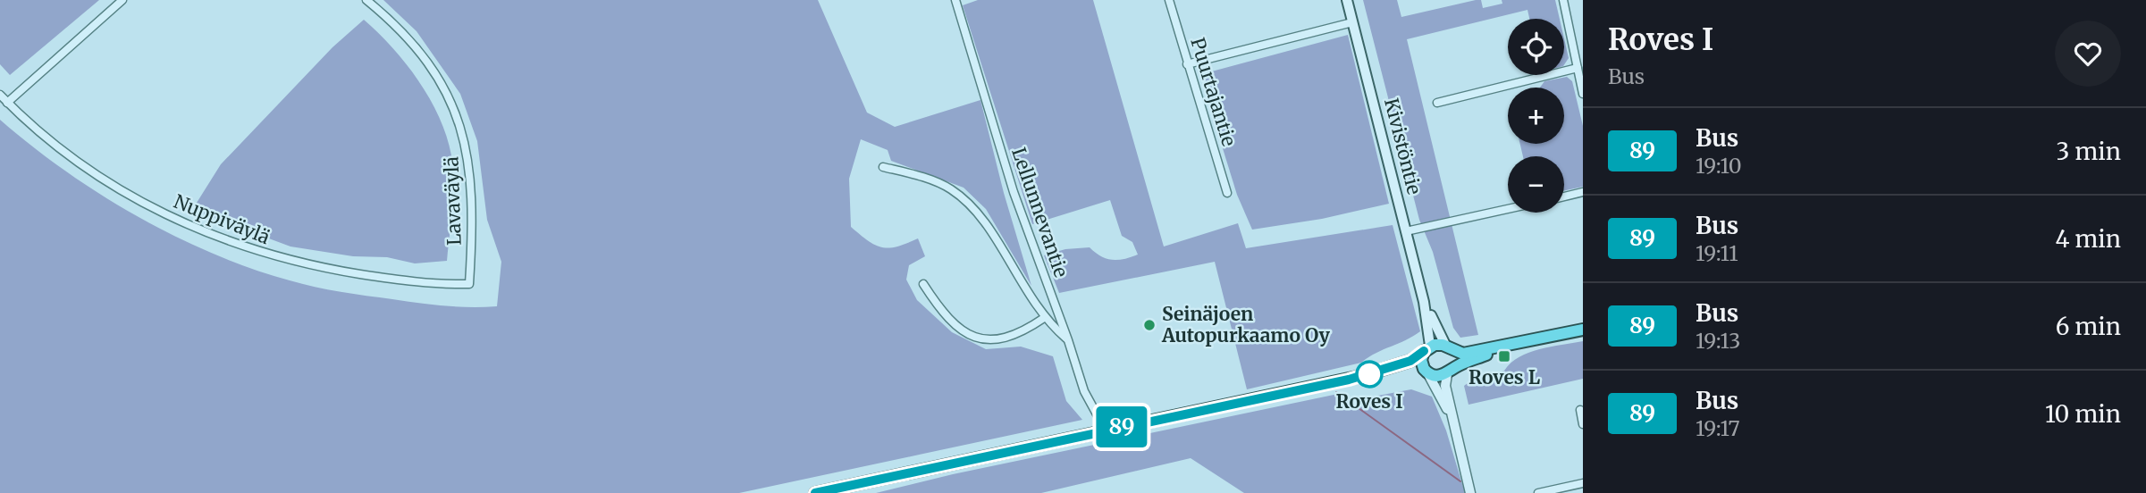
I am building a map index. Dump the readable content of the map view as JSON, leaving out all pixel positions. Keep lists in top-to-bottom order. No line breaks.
{"streets":{"main road":["Kivistöntie"],"street":["Puurtajantie","Lavaväylä","Lellunnevantie","Nuppiväylä"]},"crossings":[["Lavaväylä","Nuppiväylä"]],"places":{"other":["Seinäjoen Autopurkaamo Oy","Roves I"],"transit":["Roves L"]},"lines":["bus line 89"],"page":{"on_map":"89","heading":["Roves I","Bus"],"map_buttons":["+","−"],"list":[{"mark":"89","name":"Bus","note":"19:10","value":"3 min"},{"mark":"89","name":"Bus","note":"19:11","value":"4 min"},{"mark":"89","name":"Bus","note":"19:13","value":"6 min"},{"mark":"89","name":"Bus","note":"19:17","value":"10 min"}]}}
